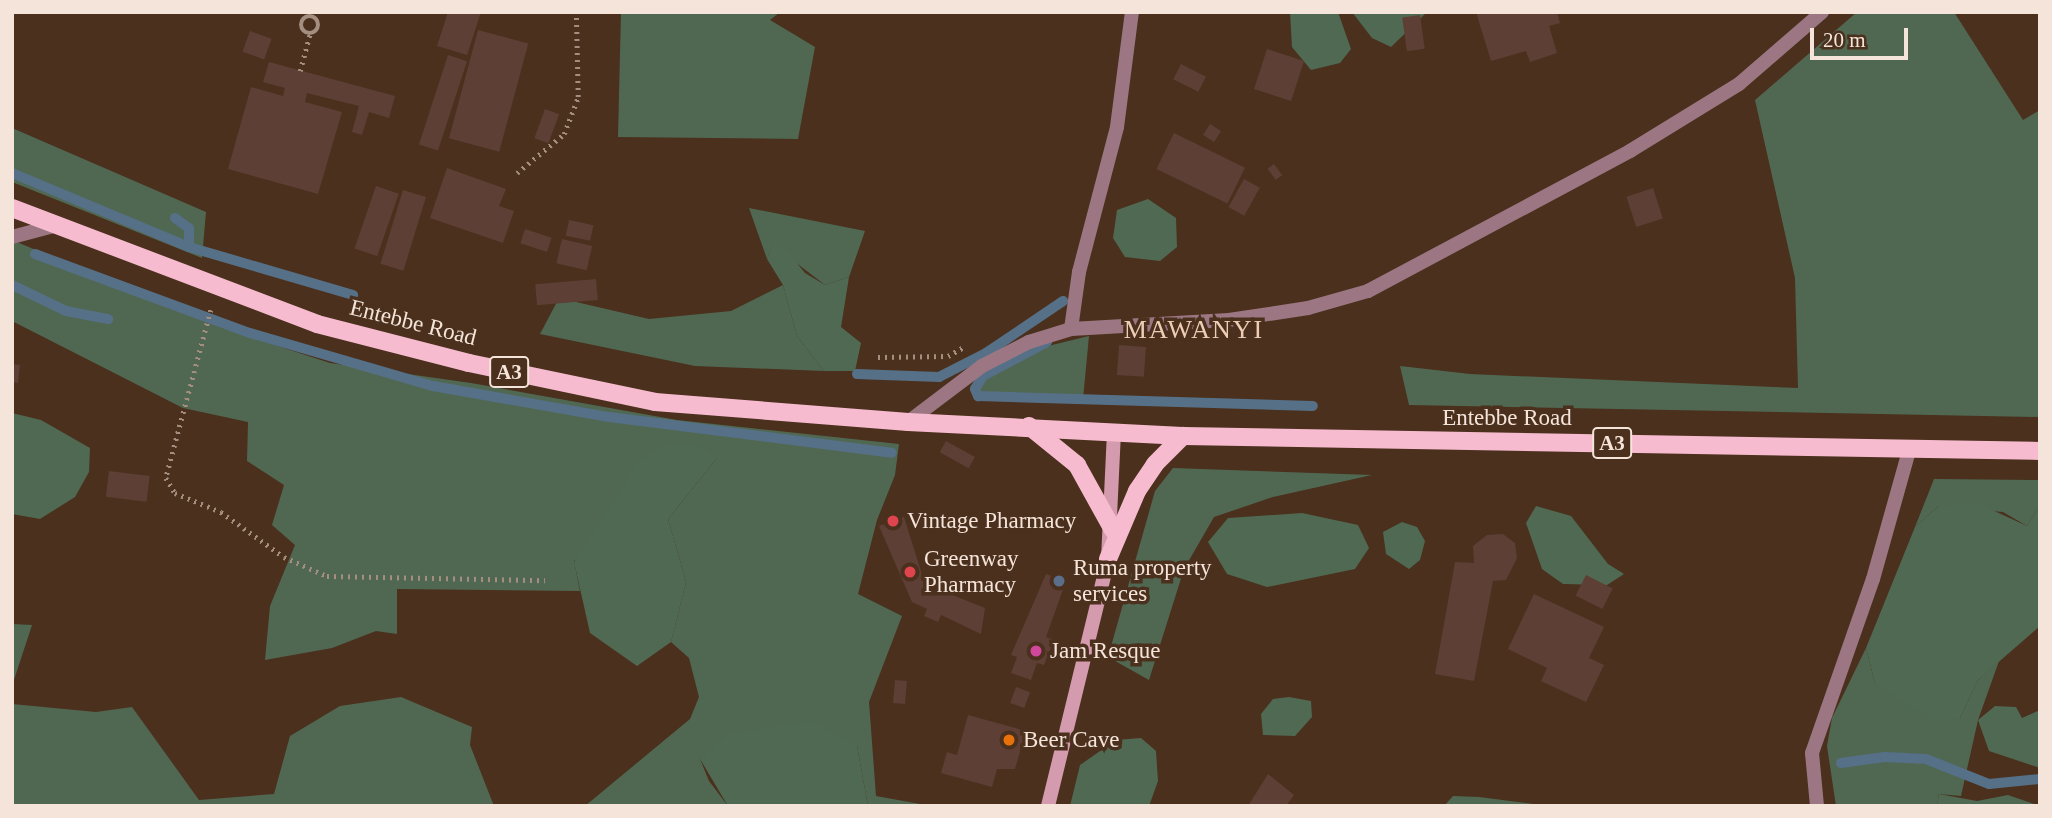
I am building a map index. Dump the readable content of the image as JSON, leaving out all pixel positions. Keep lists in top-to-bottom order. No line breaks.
{"streets":{"main road":["Entebbe Road","A3"]},"crossings":[["Entebbe Road","A3"]],"districts":["MAWANYI"],"places":["Vintage Pharmacy","Greenway Pharmacy","Ruma property services","Jam Resque","Beer Cave"],"scale_bar":"20 m"}
